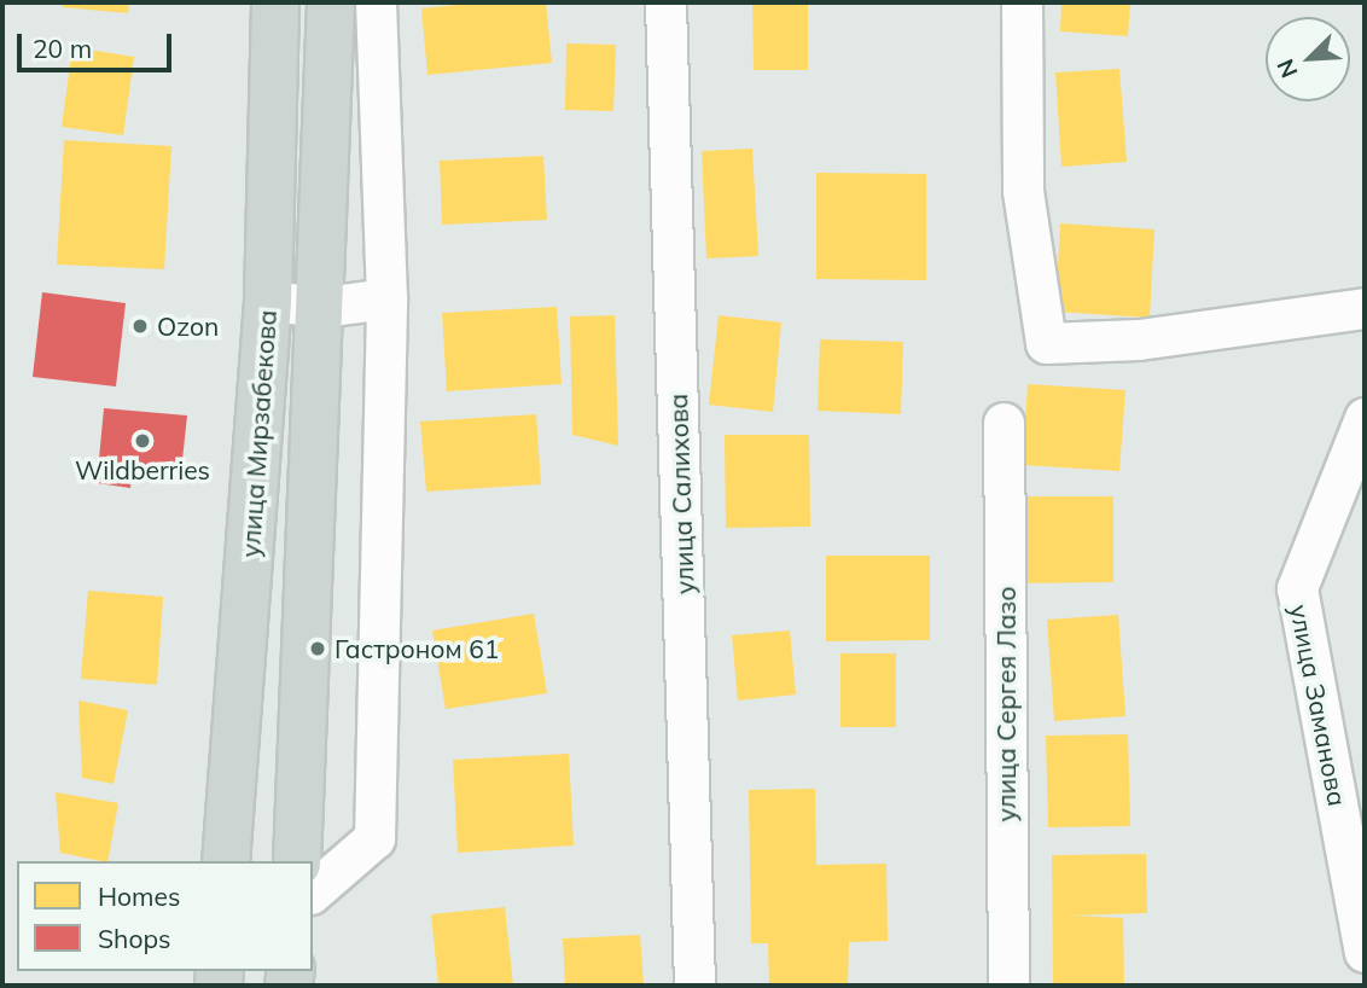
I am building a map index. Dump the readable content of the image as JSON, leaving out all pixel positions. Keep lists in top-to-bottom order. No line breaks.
{"streets":{"main road":["улица Мирзабекова"],"street":["улица Салихова","улица Сергея Лазо","улица Заманова"]},"places":["Ozon","Wildberries","Гастроном 61"],"legend":["Homes","Shops"],"scale_bar":"20 m","north":"bottom left"}
